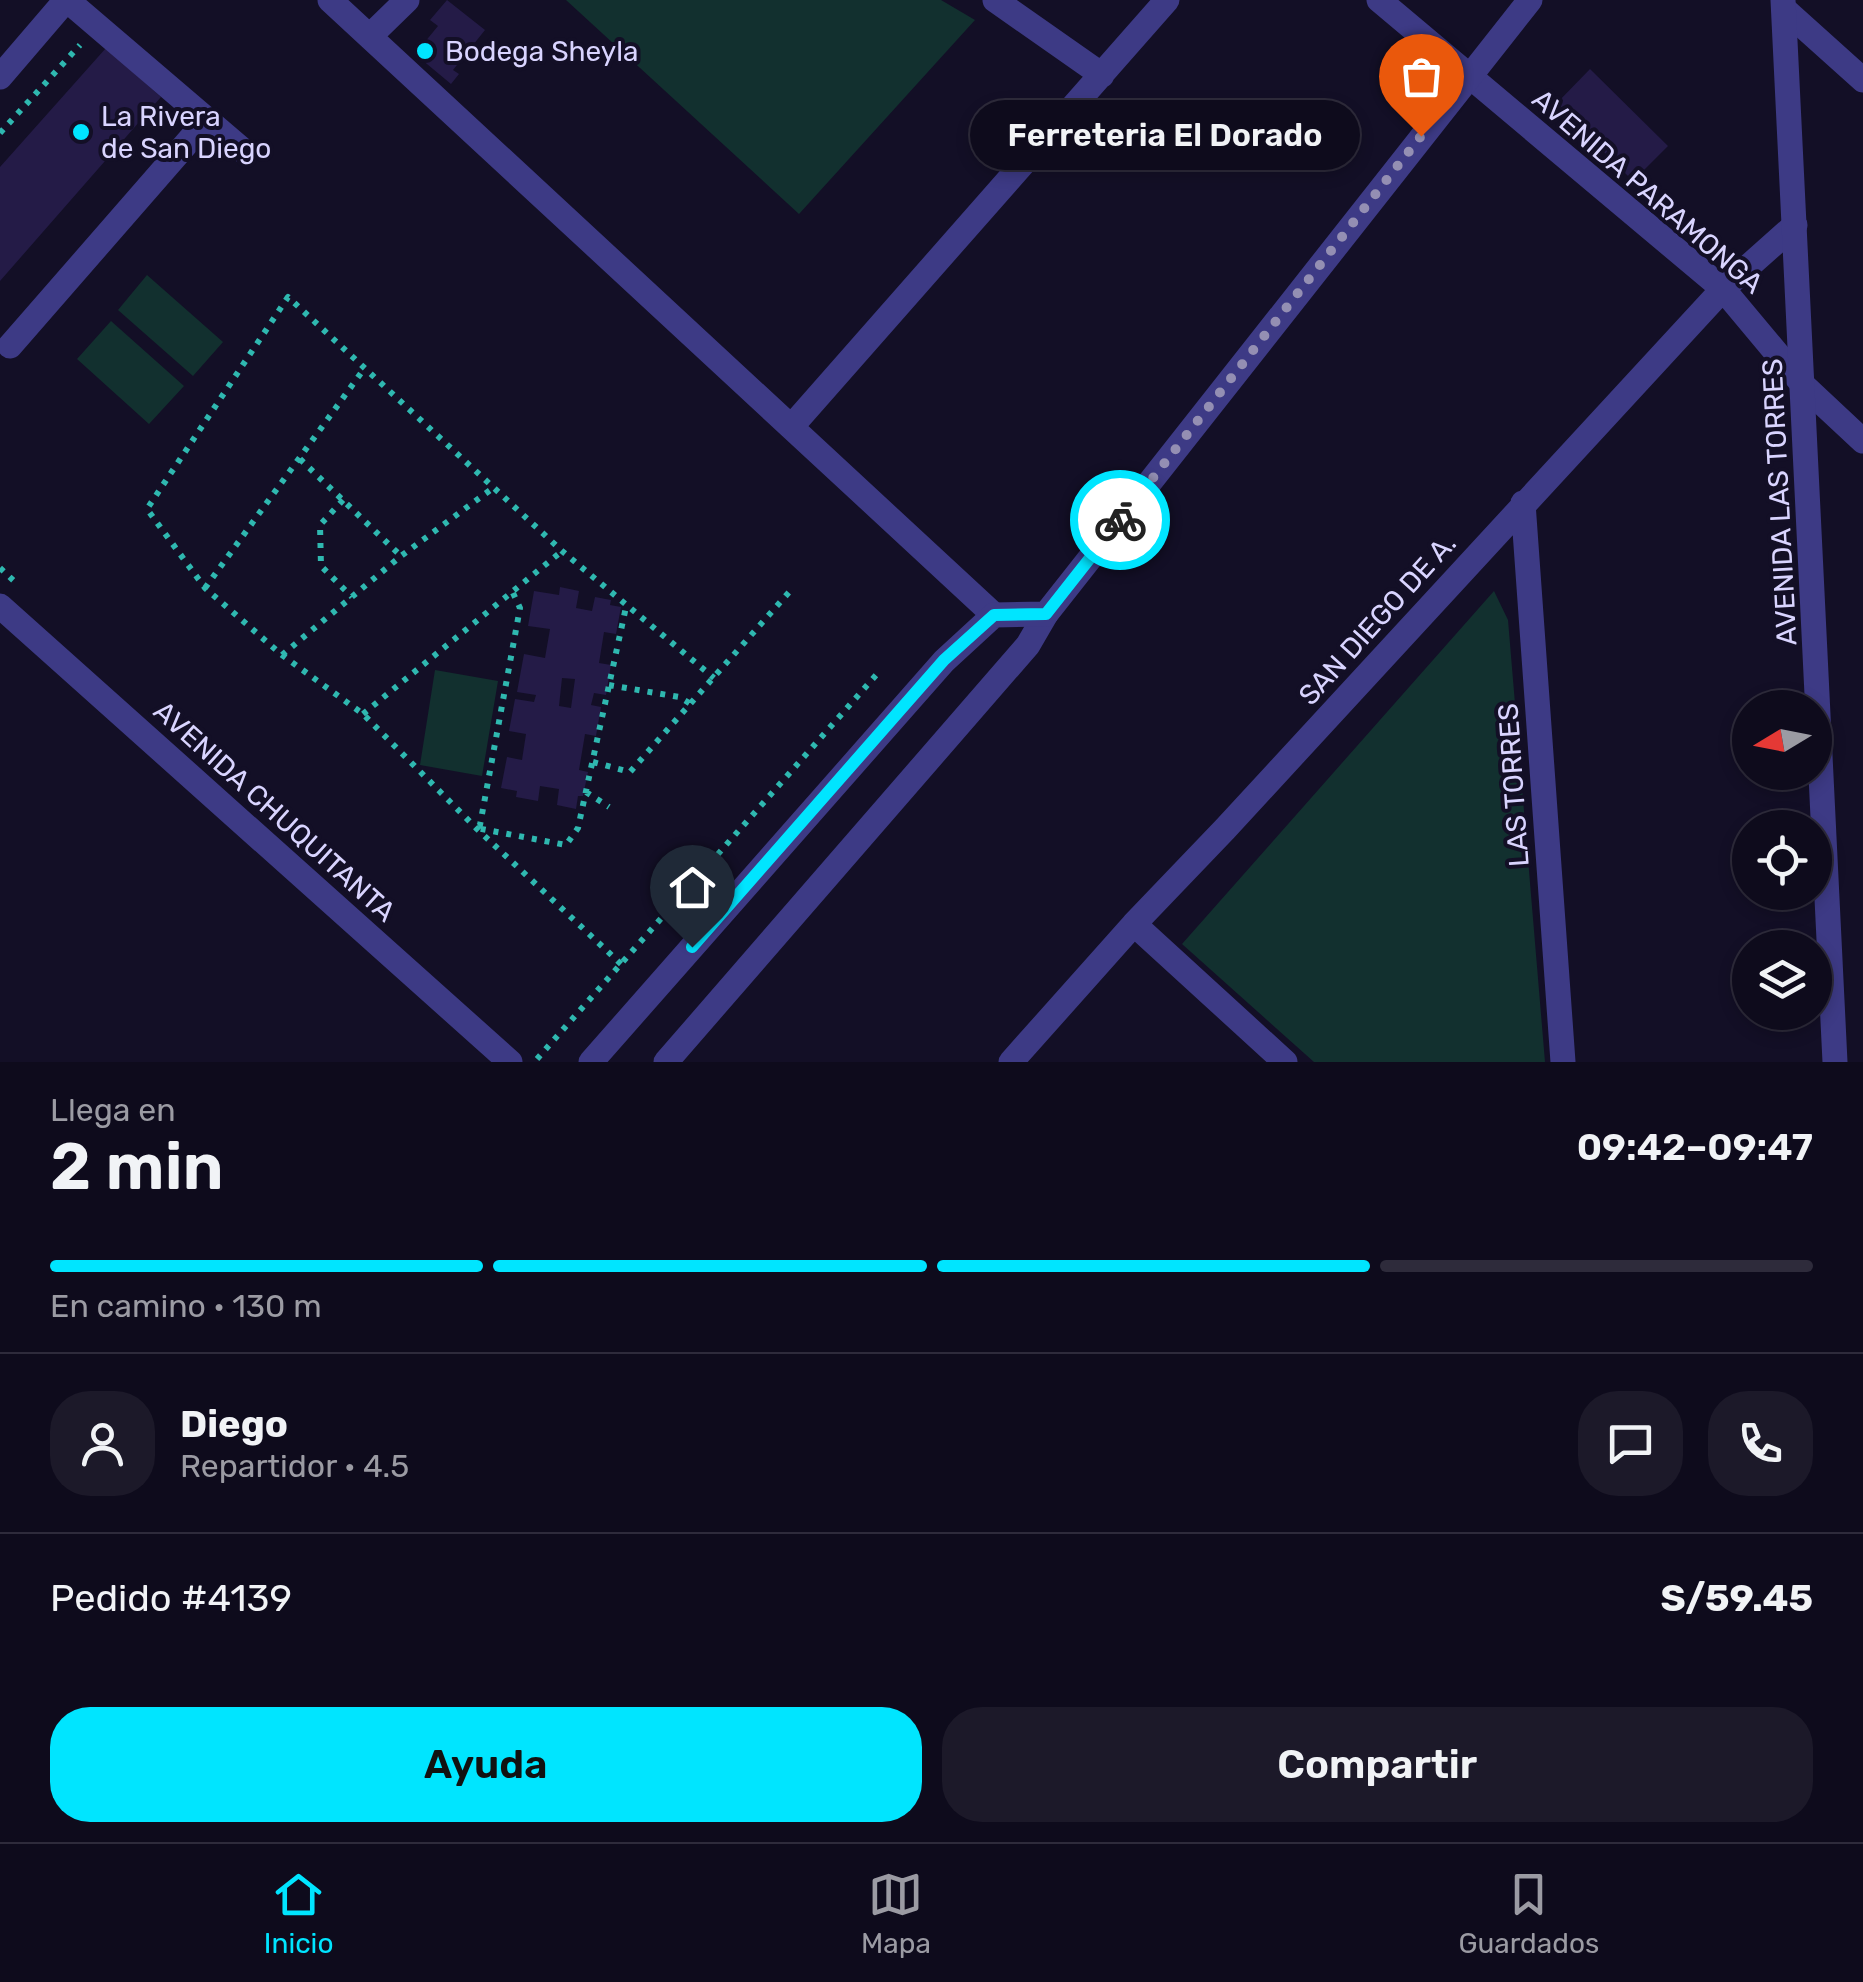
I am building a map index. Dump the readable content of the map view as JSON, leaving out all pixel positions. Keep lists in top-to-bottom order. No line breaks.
{"streets":{"street":["AVENIDA PARAMONGA","AVENIDA LAS TORRES","SAN DIEGO DE A.","LAS TORRES","AVENIDA CHUQUITANTA"]},"crossings":[["AVENIDA PARAMONGA","AVENIDA LAS TORRES"],["AVENIDA PARAMONGA","SAN DIEGO DE A."],["AVENIDA LAS TORRES","SAN DIEGO DE A."],["SAN DIEGO DE A.","LAS TORRES"]],"places":["Bodega Sheyla","La Rivera de San Diego","Ferreteria El Dorado"],"north":"left","page":{"bubble":"Ferreteria El Dorado","heading":["2 min","Llega en","09:42–09:47"],"panel":["Diego","Repartidor · 4.5","Pedido #4139","S/59.45"],"bar":"En camino · 130 m","buttons":["Ayuda","Compartir"],"tabs":["Inicio","Mapa","Guardados"]}}
